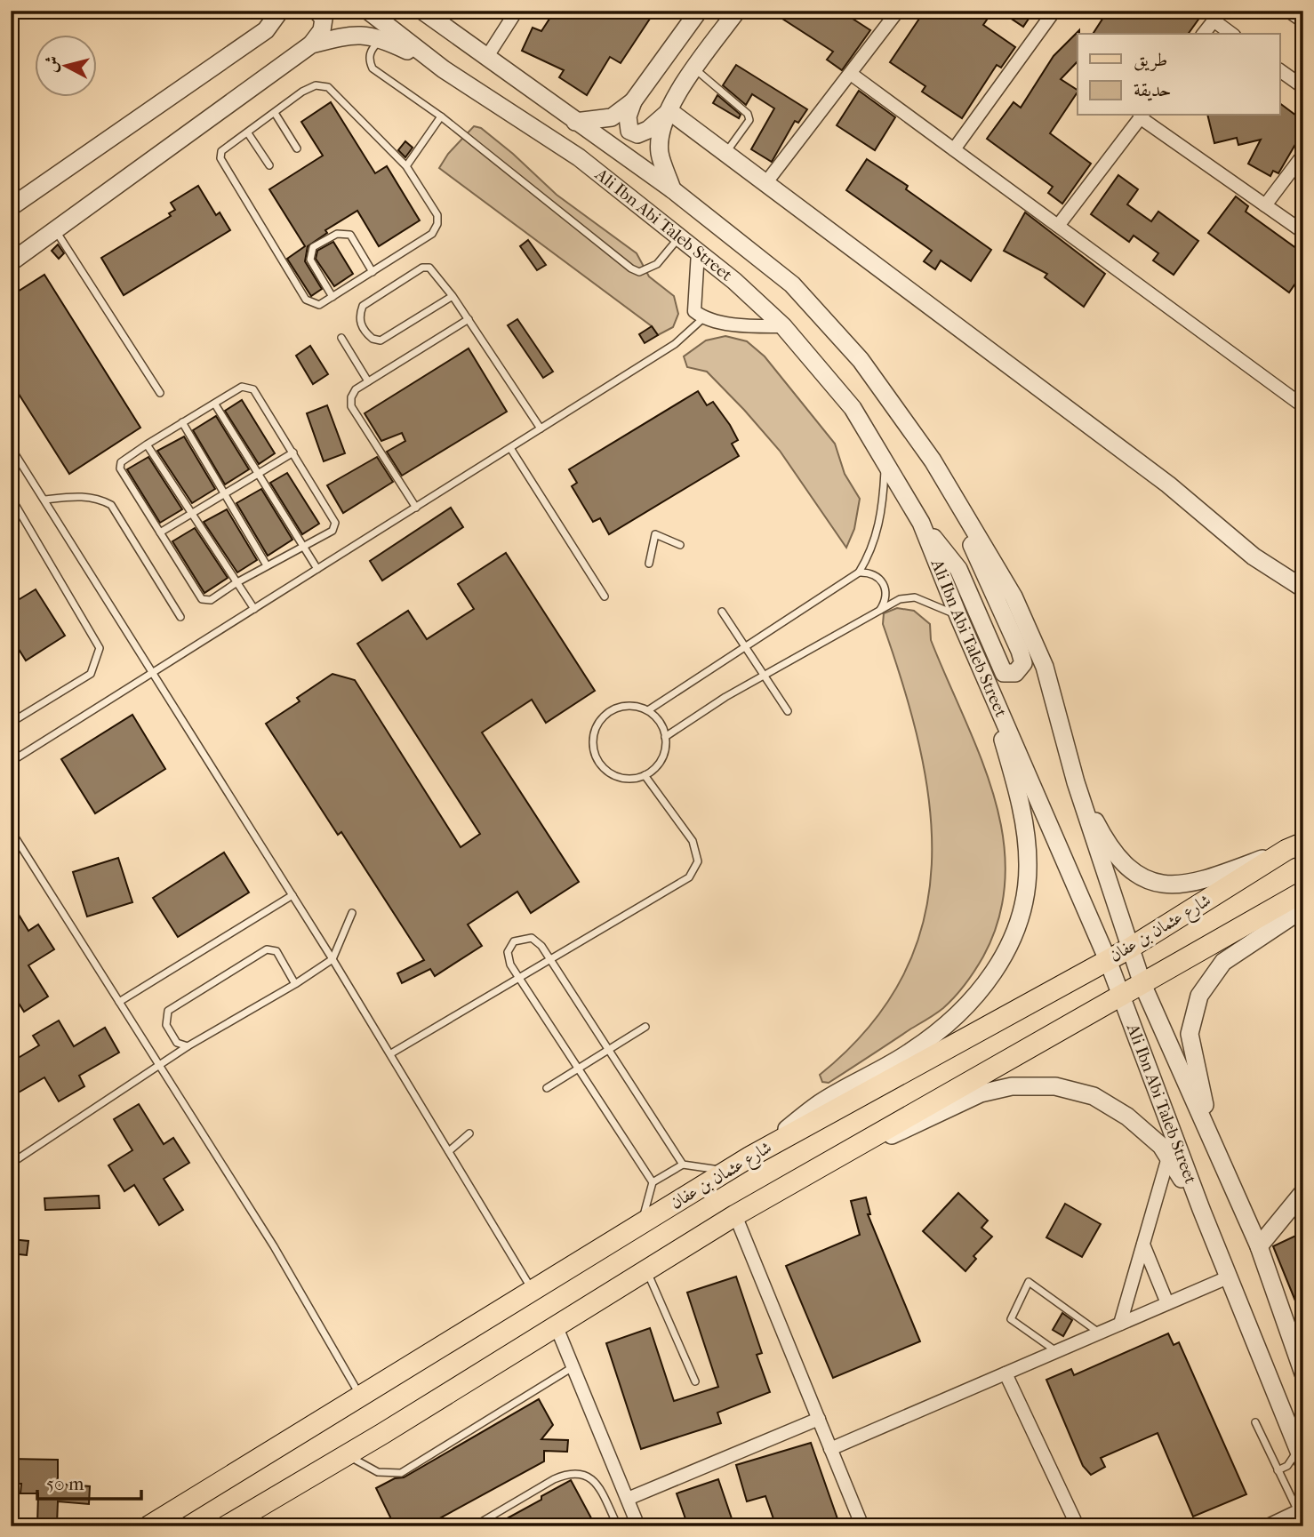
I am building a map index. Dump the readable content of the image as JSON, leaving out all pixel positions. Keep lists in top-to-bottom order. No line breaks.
{"streets":{"main road":["شارع عثمان بن عفان"],"street":["Ali Ibn Abi Taleb Street"]},"crossings":[["Ali Ibn Abi Taleb Street","شارع عثمان بن عفان"]],"legend":["طريق","حديقة"],"scale_bar":"50 m","north":"left"}
